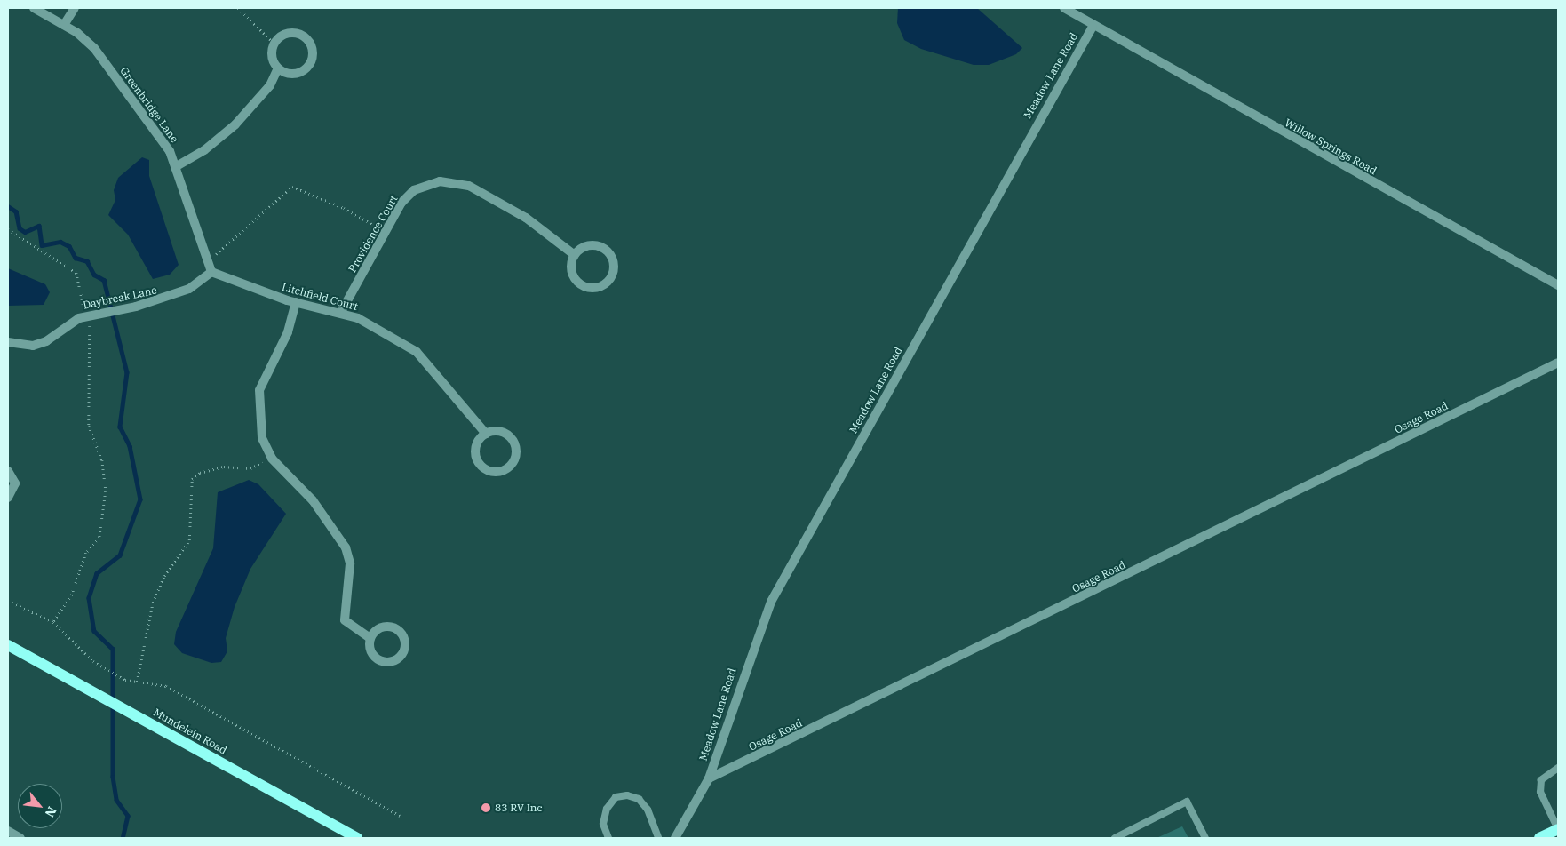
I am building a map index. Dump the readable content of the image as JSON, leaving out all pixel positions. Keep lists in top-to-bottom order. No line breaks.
{"streets":{"main road":["Mundelein Road"],"street":["Meadow Lane Road","Greenbridge Lane","Willow Springs Road","Providence Court","Litchfield Court","Daybreak Lane","Osage Road"]},"crossings":[["Meadow Lane Road","Willow Springs Road"],["Meadow Lane Road","Osage Road"],["Greenbridge Lane","Litchfield Court"],["Greenbridge Lane","Daybreak Lane"],["Providence Court","Litchfield Court"],["Litchfield Court","Daybreak Lane"]],"places":["83 RV Inc"],"north":"bottom right"}
